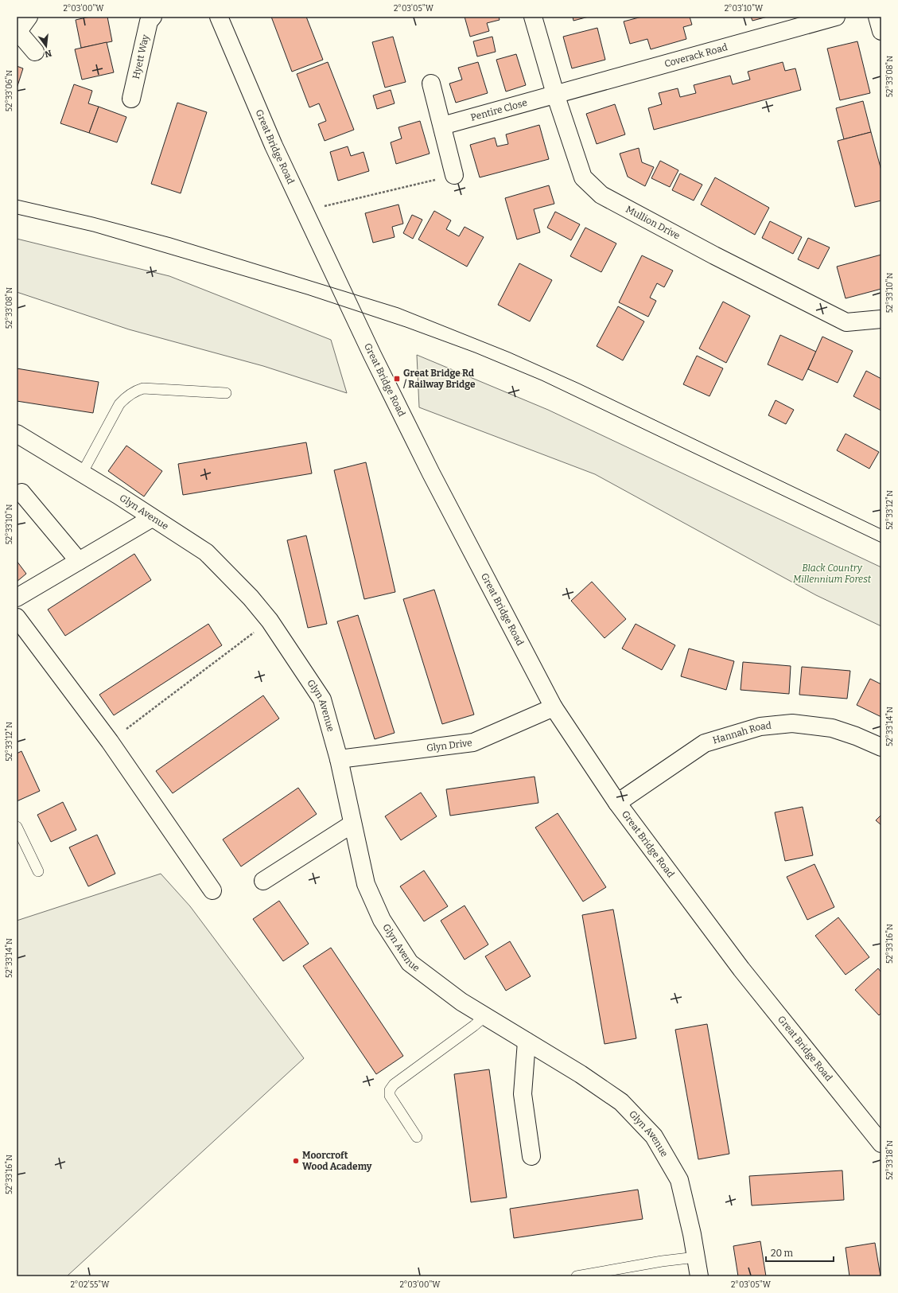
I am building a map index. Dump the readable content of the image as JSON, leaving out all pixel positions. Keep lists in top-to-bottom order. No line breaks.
{"streets":{"street":["Coverack Road","Hyett Way","Pentire Close","Great Bridge Road","Mullion Drive","Glyn Avenue","Hannah Road","Glyn Drive"]},"crossings":[["Coverack Road","Pentire Close"],["Coverack Road","Mullion Drive"],["Pentire Close","Mullion Drive"],["Great Bridge Road","Hannah Road"],["Great Bridge Road","Glyn Drive"],["Glyn Avenue","Glyn Drive"]],"parks":["Black Country Millennium Forest"],"places":{"transit":["Great Bridge Rd / Railway Bridge"],"other":["Moorcroft Wood Academy"]},"scale_bar":"20 m","north":"bottom","coordinates":["2°03'00\"W","2°03'05\"W","2°03'10\"W","52°33'08\"N","52°33'06\"N","52°33'10\"N","52°33'12\"N","52°33'14\"N","52°33'16\"N","52°33'18\"N","2°02'55\"W"]}
